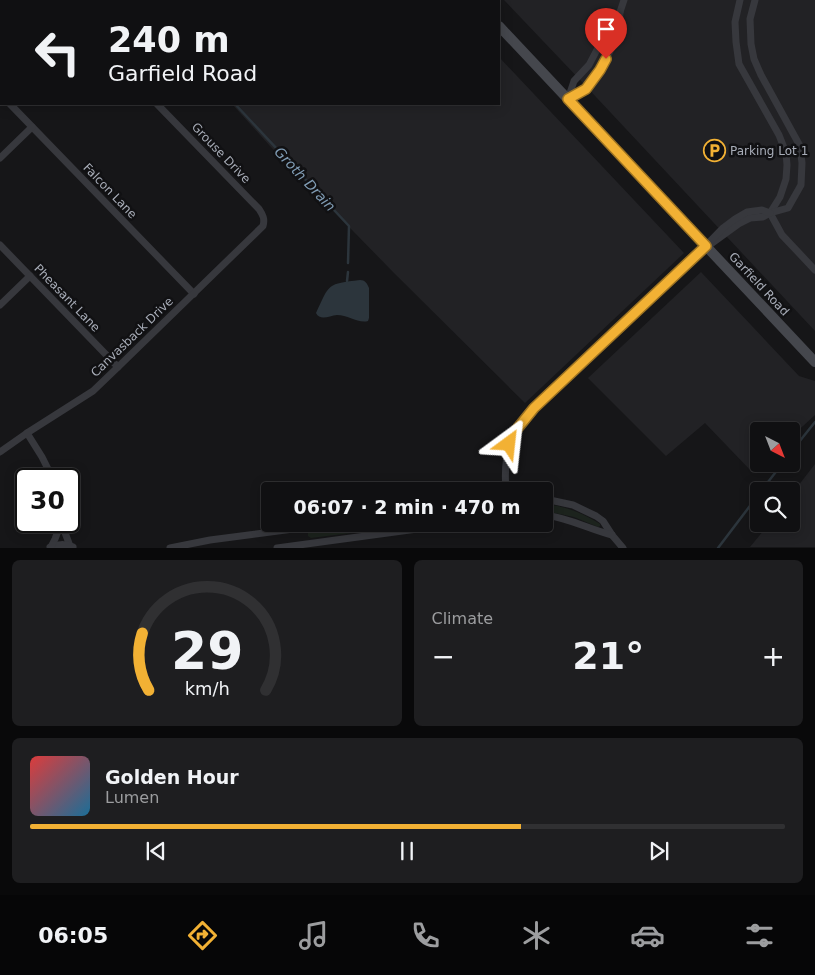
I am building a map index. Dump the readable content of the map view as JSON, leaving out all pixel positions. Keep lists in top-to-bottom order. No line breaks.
{"streets":{"main road":["Garfield Road"],"street":["Grouse Drive","Falcon Lane","Pheasant Lane","Canvasback Drive"]},"crossings":[["Grouse Drive","Canvasback Drive"],["Falcon Lane","Canvasback Drive"],["Pheasant Lane","Canvasback Drive"]],"water":["Groth Drain"],"places":{"parking":["Parking Lot 1"]},"north":"bottom right","page":{"turn":["240 m","Garfield Road"],"limit":"30","trip":"06:07 · 2 min · 470 m","tile":"Climate","heat":["−","21°","+"],"song":["Golden Hour","Lumen"],"tabs":"06:05","gauge":["29","km/h"]}}
